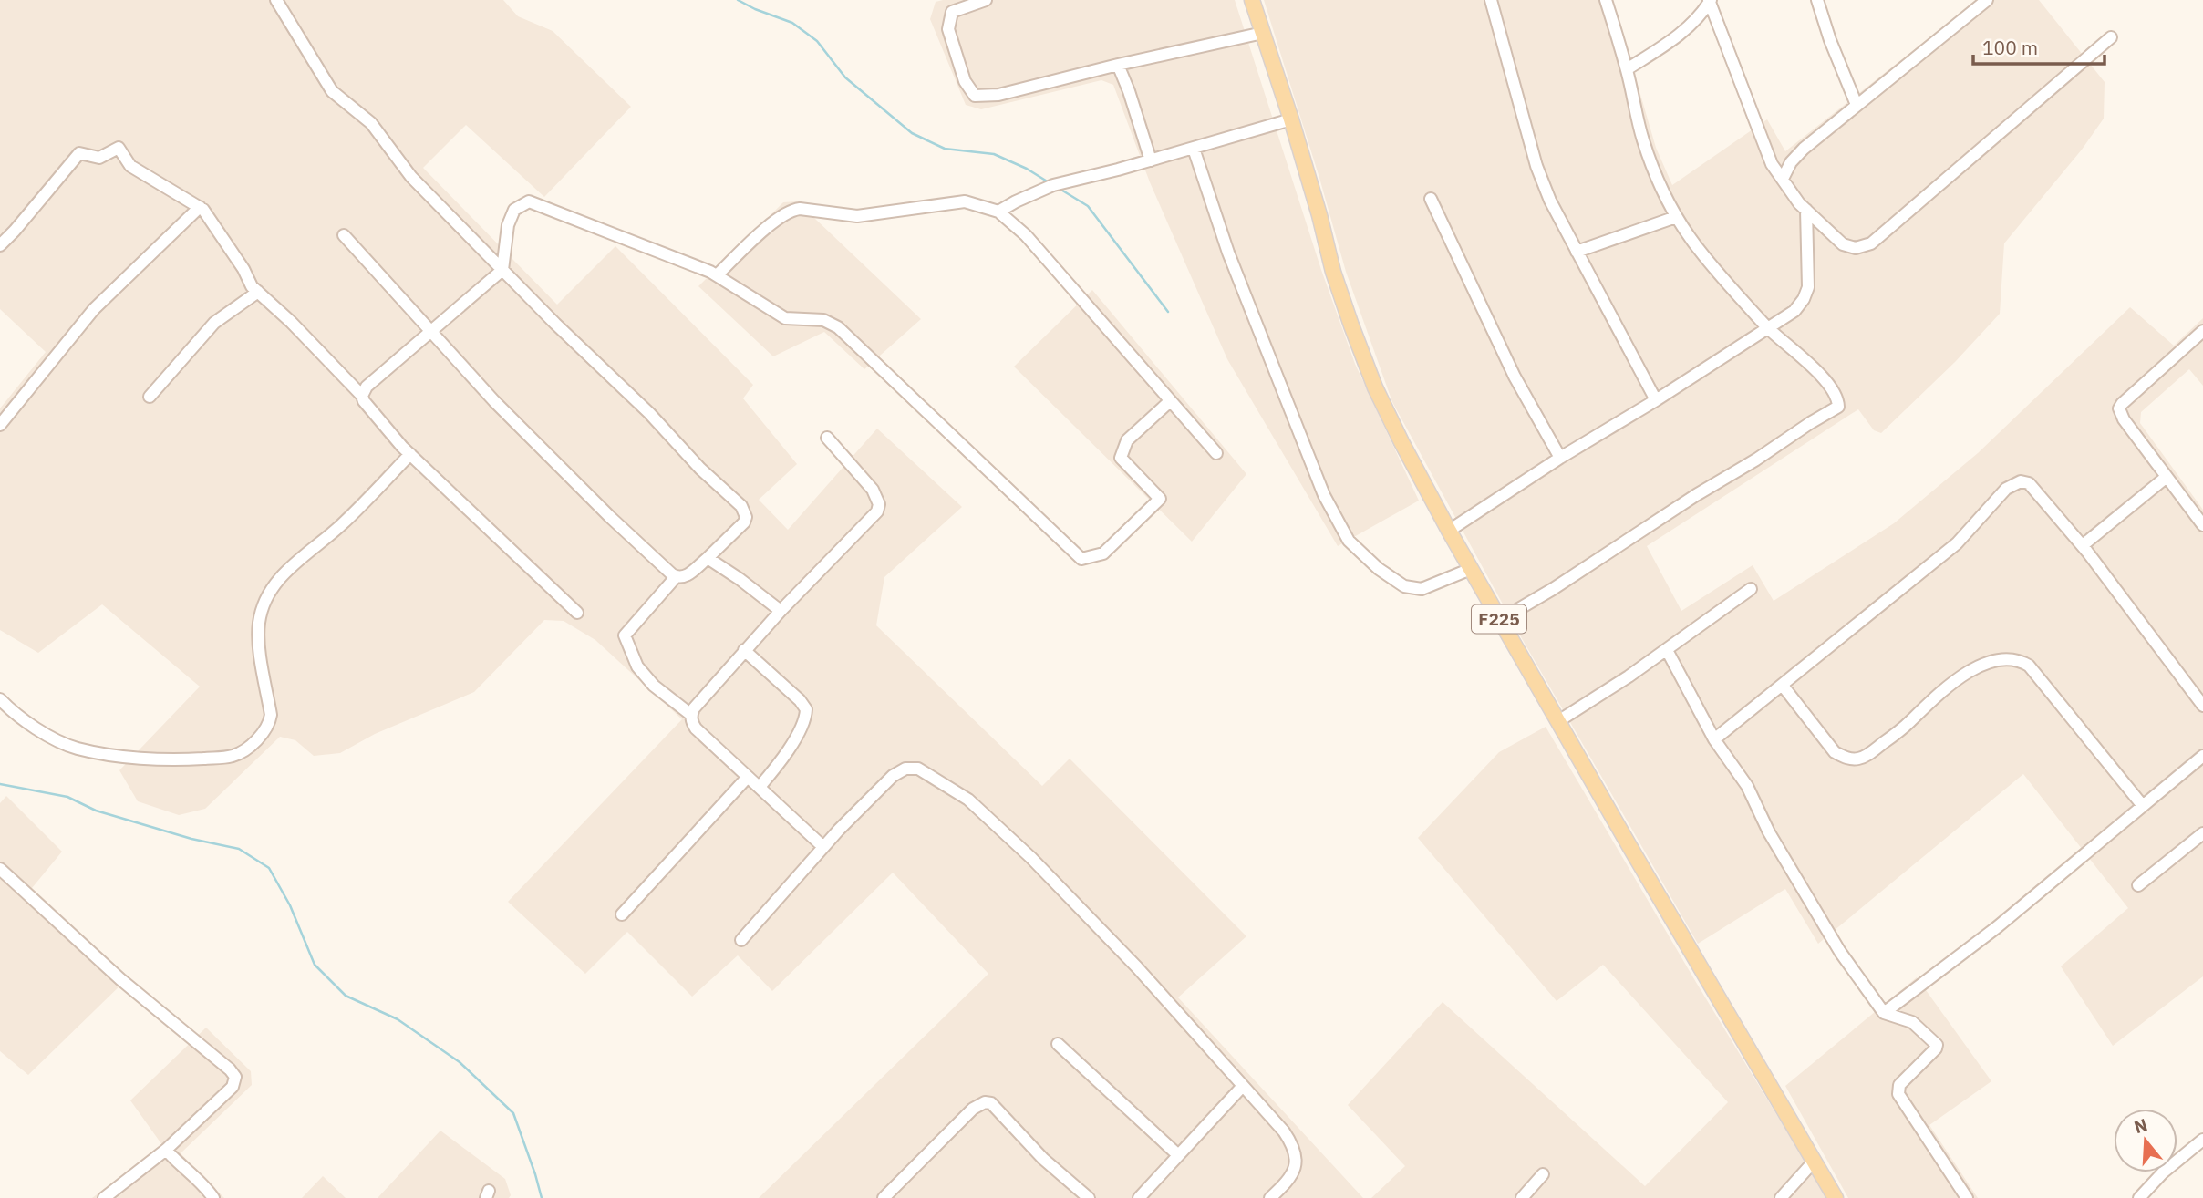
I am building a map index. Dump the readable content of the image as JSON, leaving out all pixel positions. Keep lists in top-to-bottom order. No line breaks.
{"streets":{"main road":["F225"]},"scale_bar":"100 m","north":"top"}
